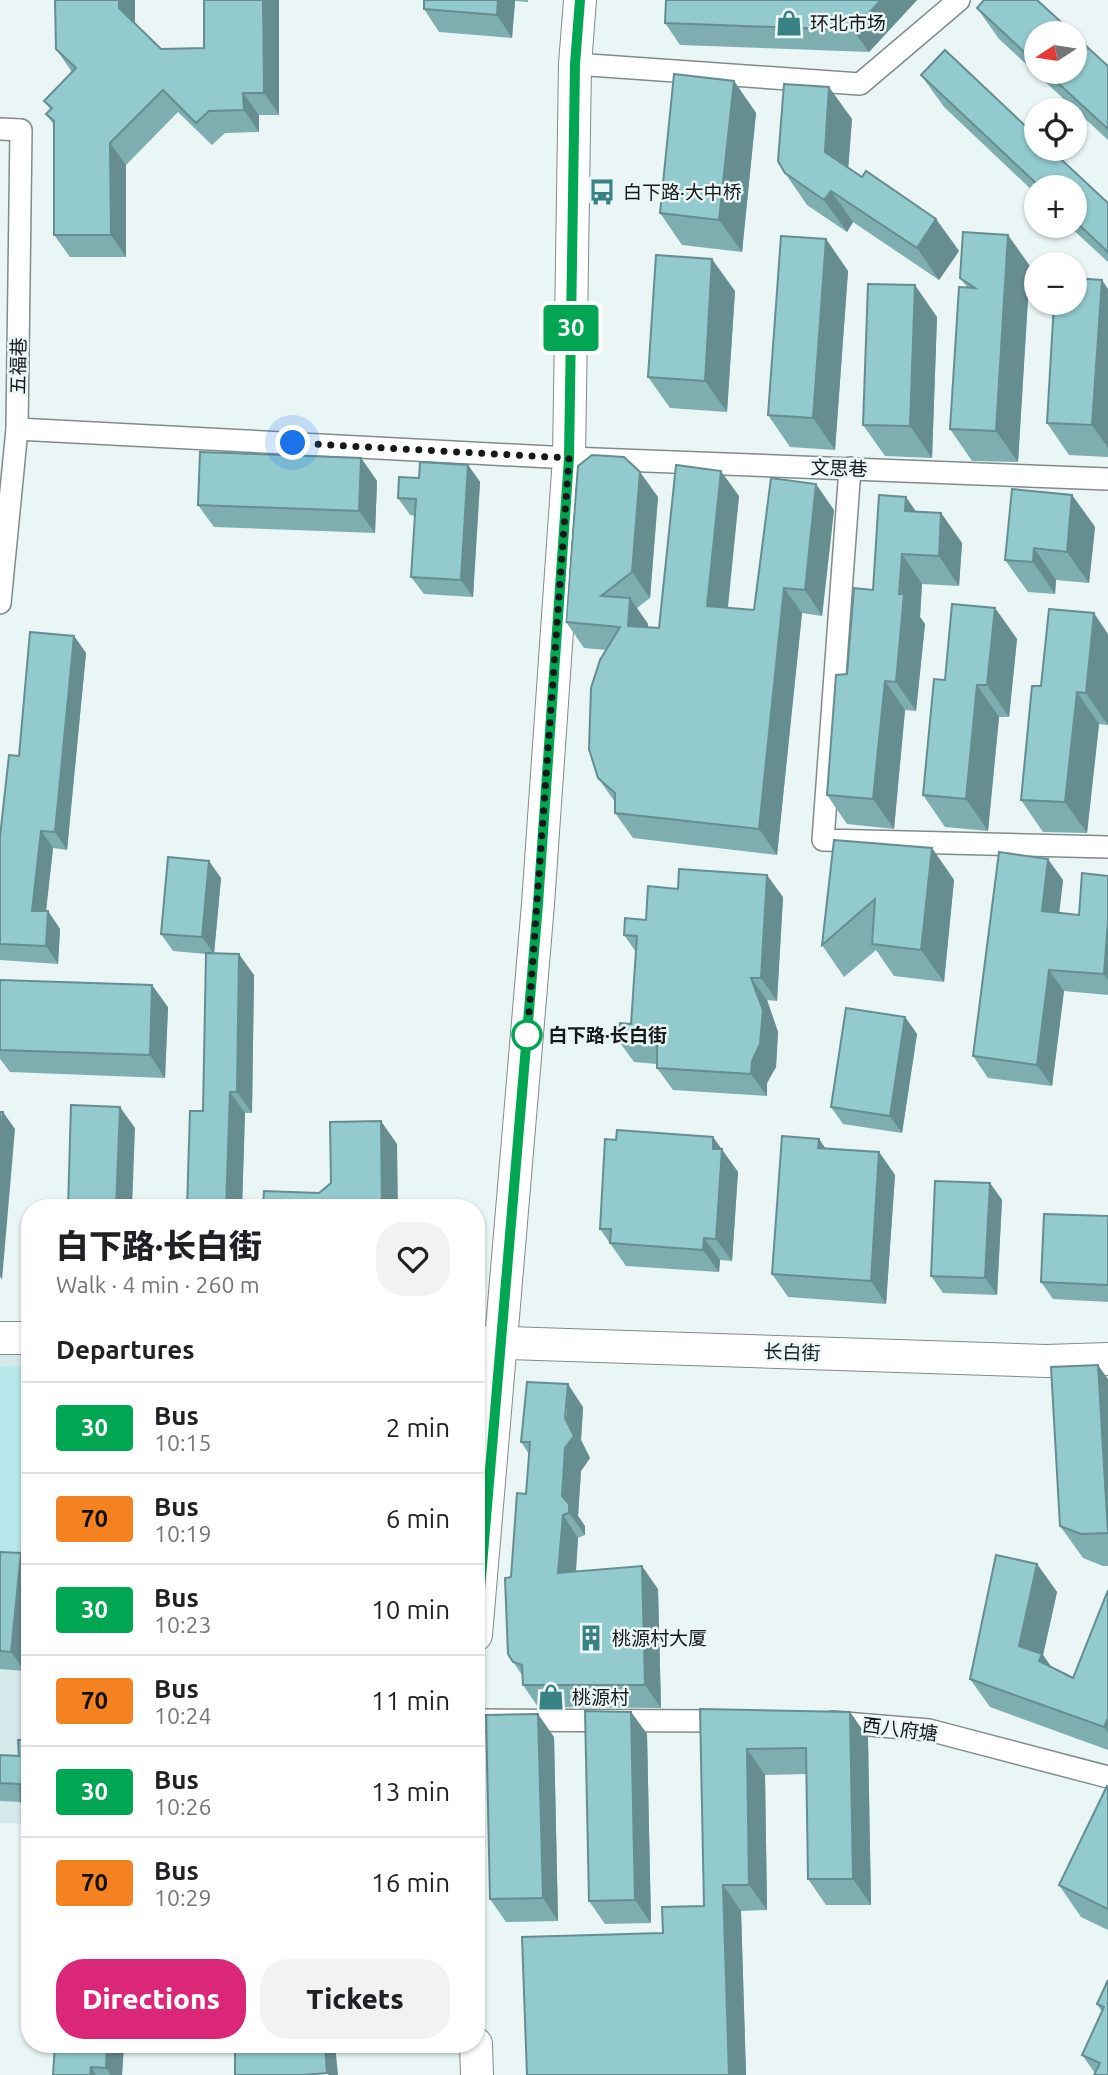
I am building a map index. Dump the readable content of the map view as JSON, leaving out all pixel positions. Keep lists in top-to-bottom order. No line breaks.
{"streets":{"main road":["长白街"],"street":["五福巷","文思巷","西八府塘"]},"crossings":[["五福巷","文思巷"]],"places":{"shop":["环北市场","桃源村"],"bus stop":["白下路·大中桥"],"other":["白下路·长白街"],"building":["桃源村大厦"]},"lines":["bus line 30"],"north":"left","page":{"on_map":"30","map_buttons":["+","−"],"heading":[["白下路·长白街","Walk · 4 min · 260 m"],"Departures"],"list":[{"mark":"30","name":"Bus","note":"10:15","value":"2 min"},{"mark":"70","name":"Bus","note":"10:19","value":"6 min"},{"mark":"30","name":"Bus","note":"10:23","value":"10 min"},{"mark":"70","name":"Bus","note":"10:24","value":"11 min"},{"mark":"30","name":"Bus","note":"10:26","value":"13 min"},{"mark":"70","name":"Bus","note":"10:29","value":"16 min"}],"buttons":["Directions","Tickets"]}}
